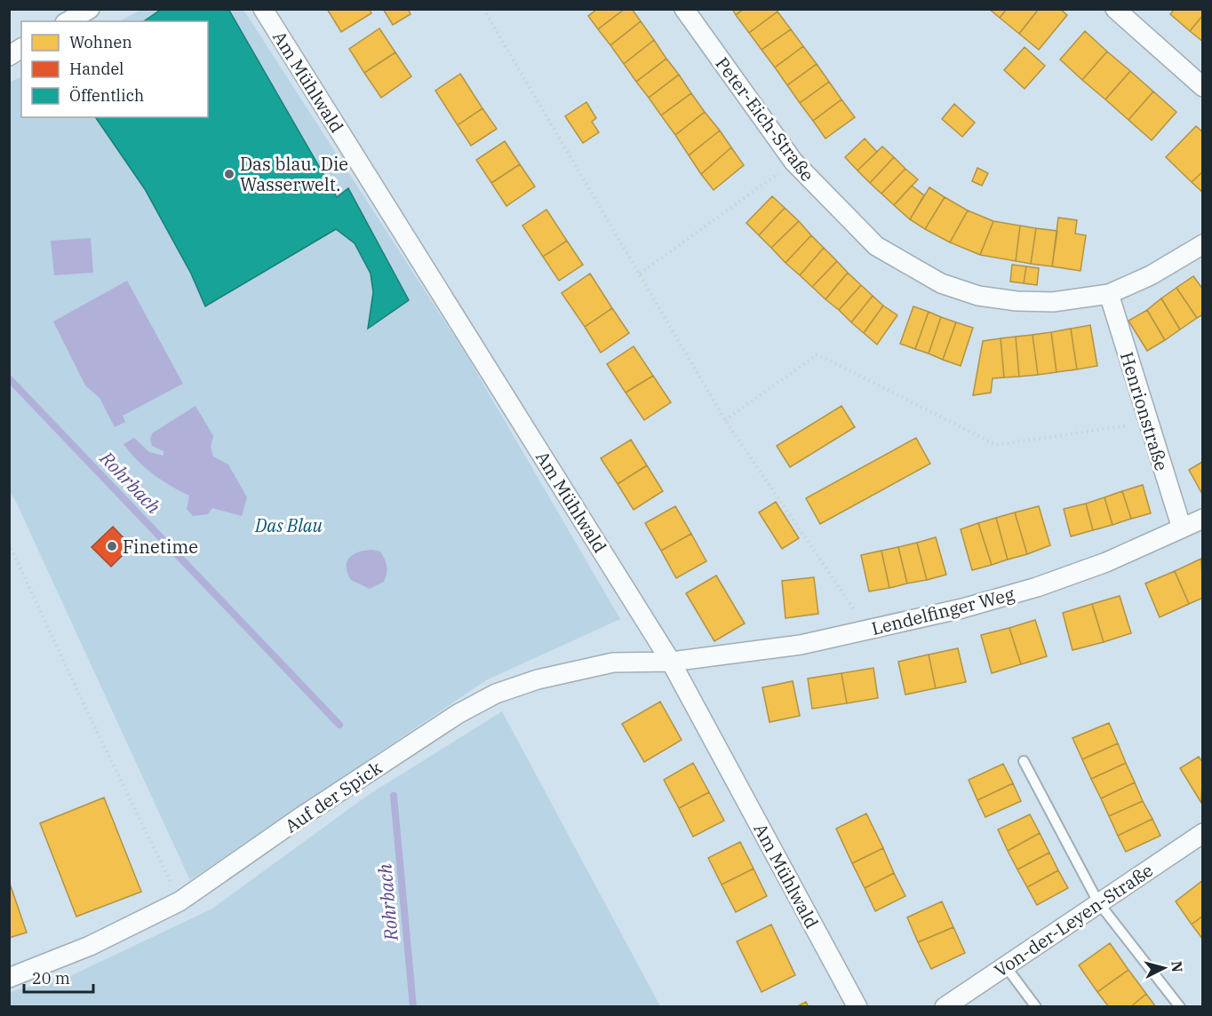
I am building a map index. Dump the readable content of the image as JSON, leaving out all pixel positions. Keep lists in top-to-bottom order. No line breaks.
{"streets":{"street":["Am Mühlwald","Peter-Eich-Straße","Henrionstraße","Lendelfinger Weg","Auf der Spick","Von-der-Leyen-Straße"]},"crossings":[["Am Mühlwald","Lendelfinger Weg"],["Am Mühlwald","Auf der Spick"],["Peter-Eich-Straße","Henrionstraße"],["Henrionstraße","Lendelfinger Weg"],["Lendelfinger Weg","Auf der Spick"]],"water":["Rohrbach"],"parks":["Das Blau"],"places":["Das blau. Die Wasserwelt.","Finetime"],"legend":["Wohnen","Handel","Öffentlich"],"scale_bar":"20 m","north":"right"}
